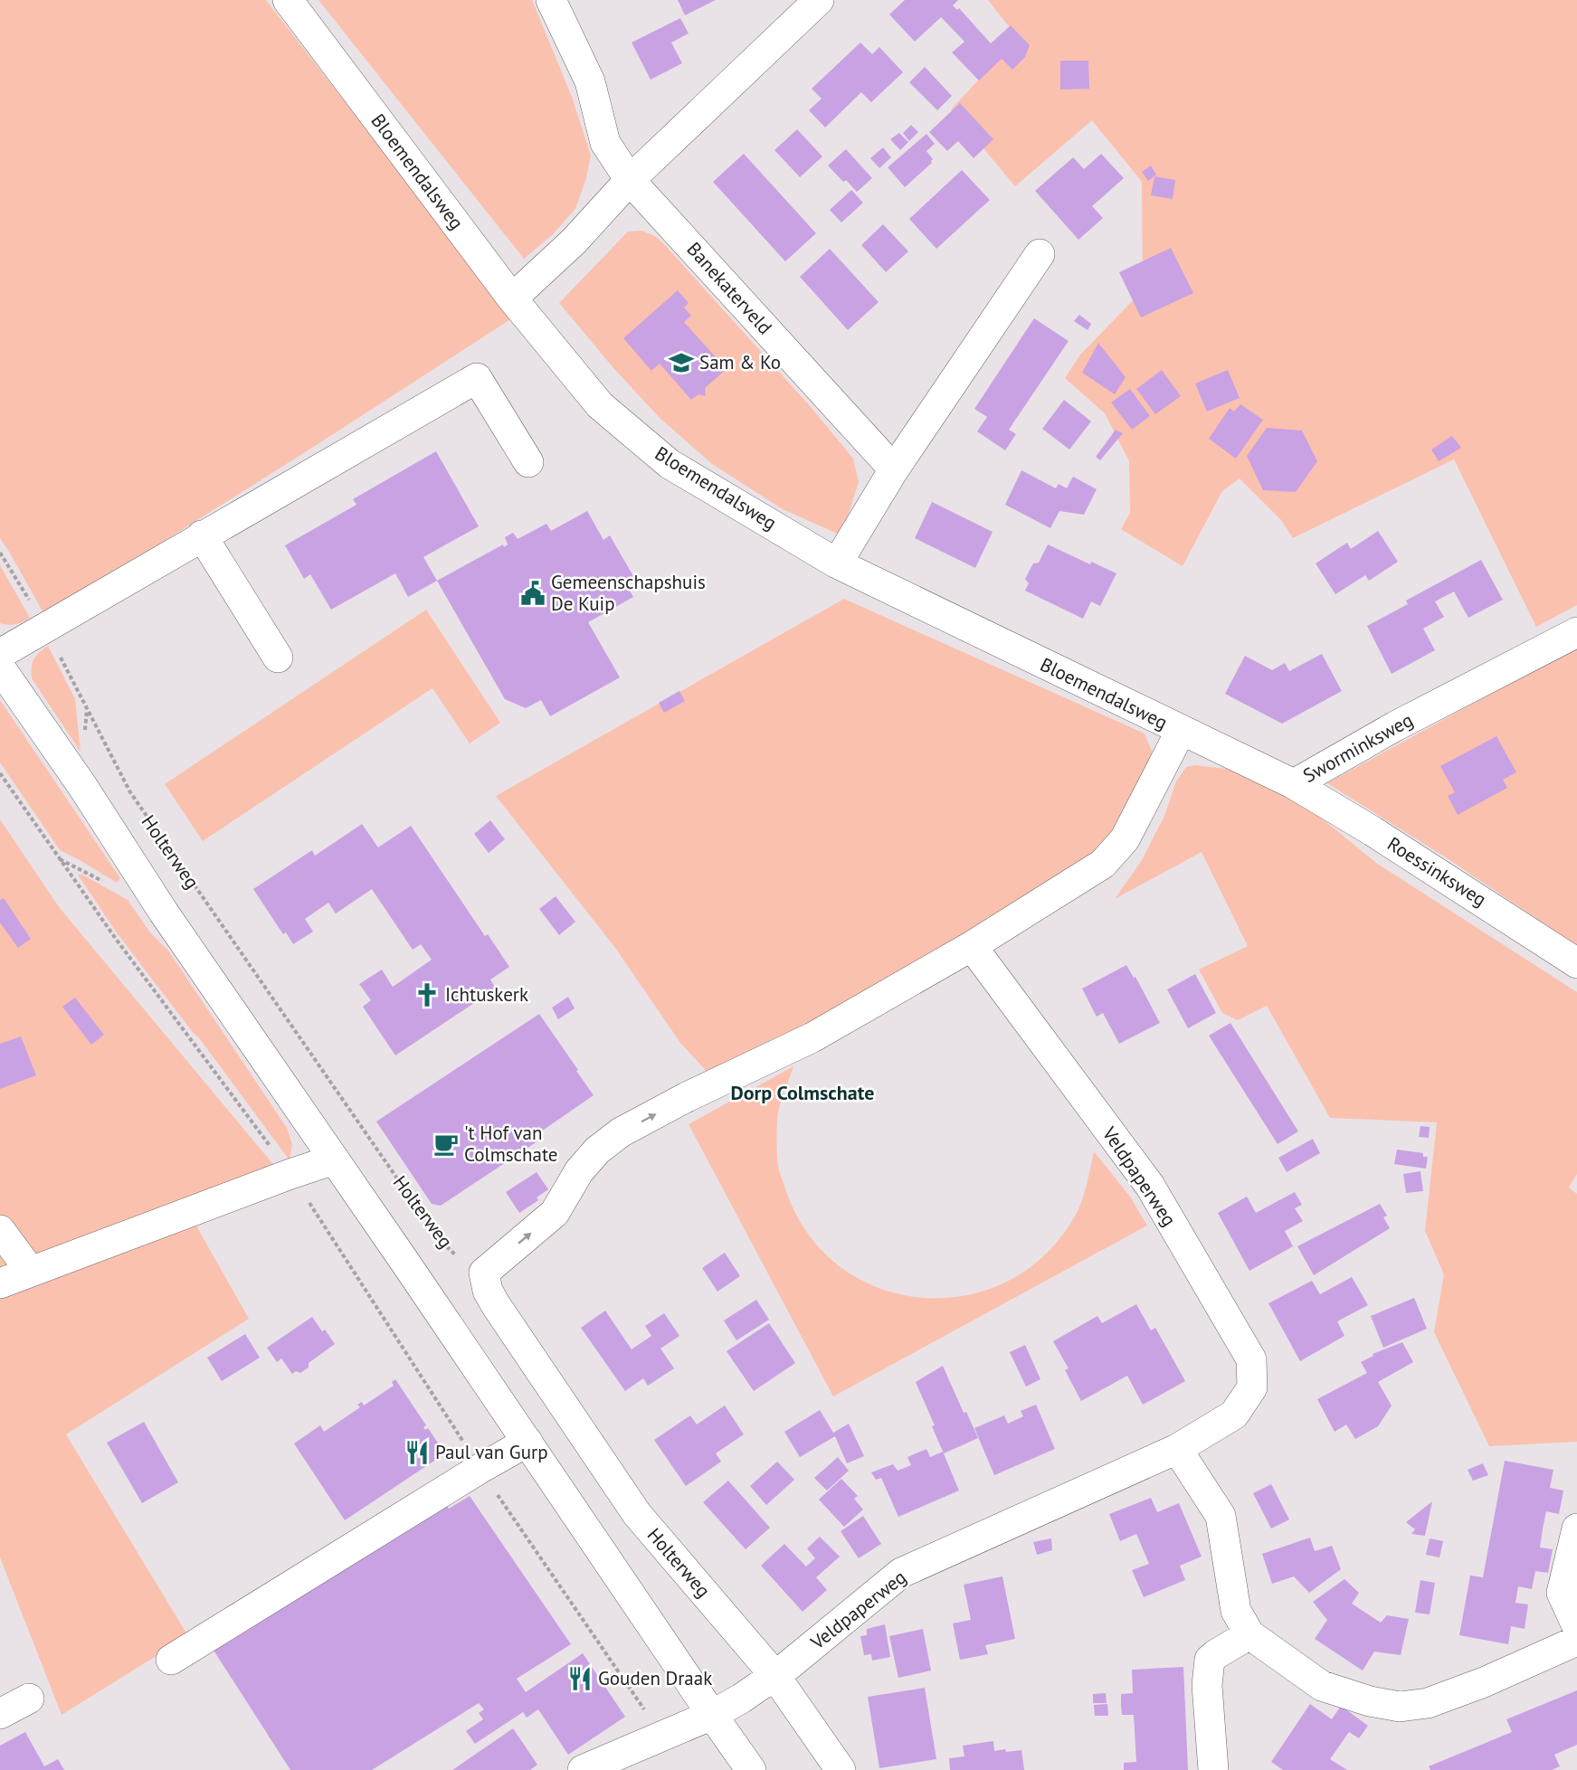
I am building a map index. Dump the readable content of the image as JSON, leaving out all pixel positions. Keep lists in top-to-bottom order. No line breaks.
{"streets":{"street":["Bloemendalsweg","Banekaterveld","Sworminksweg","Holterweg","Roessinksweg","Veldpaperweg"]},"crossings":[["Bloemendalsweg","Sworminksweg"],["Sworminksweg","Roessinksweg"],["Holterweg","Veldpaperweg"]],"districts":["Dorp Colmschate"],"places":{"school or university":["Sam & Ko"],"public building":["Gemeenschapshuis De Kuip"],"church":["Ichtuskerk"],"cafe":["'t Hof van Colmschate"],"restaurant":["Paul van Gurp","Gouden Draak"]}}
